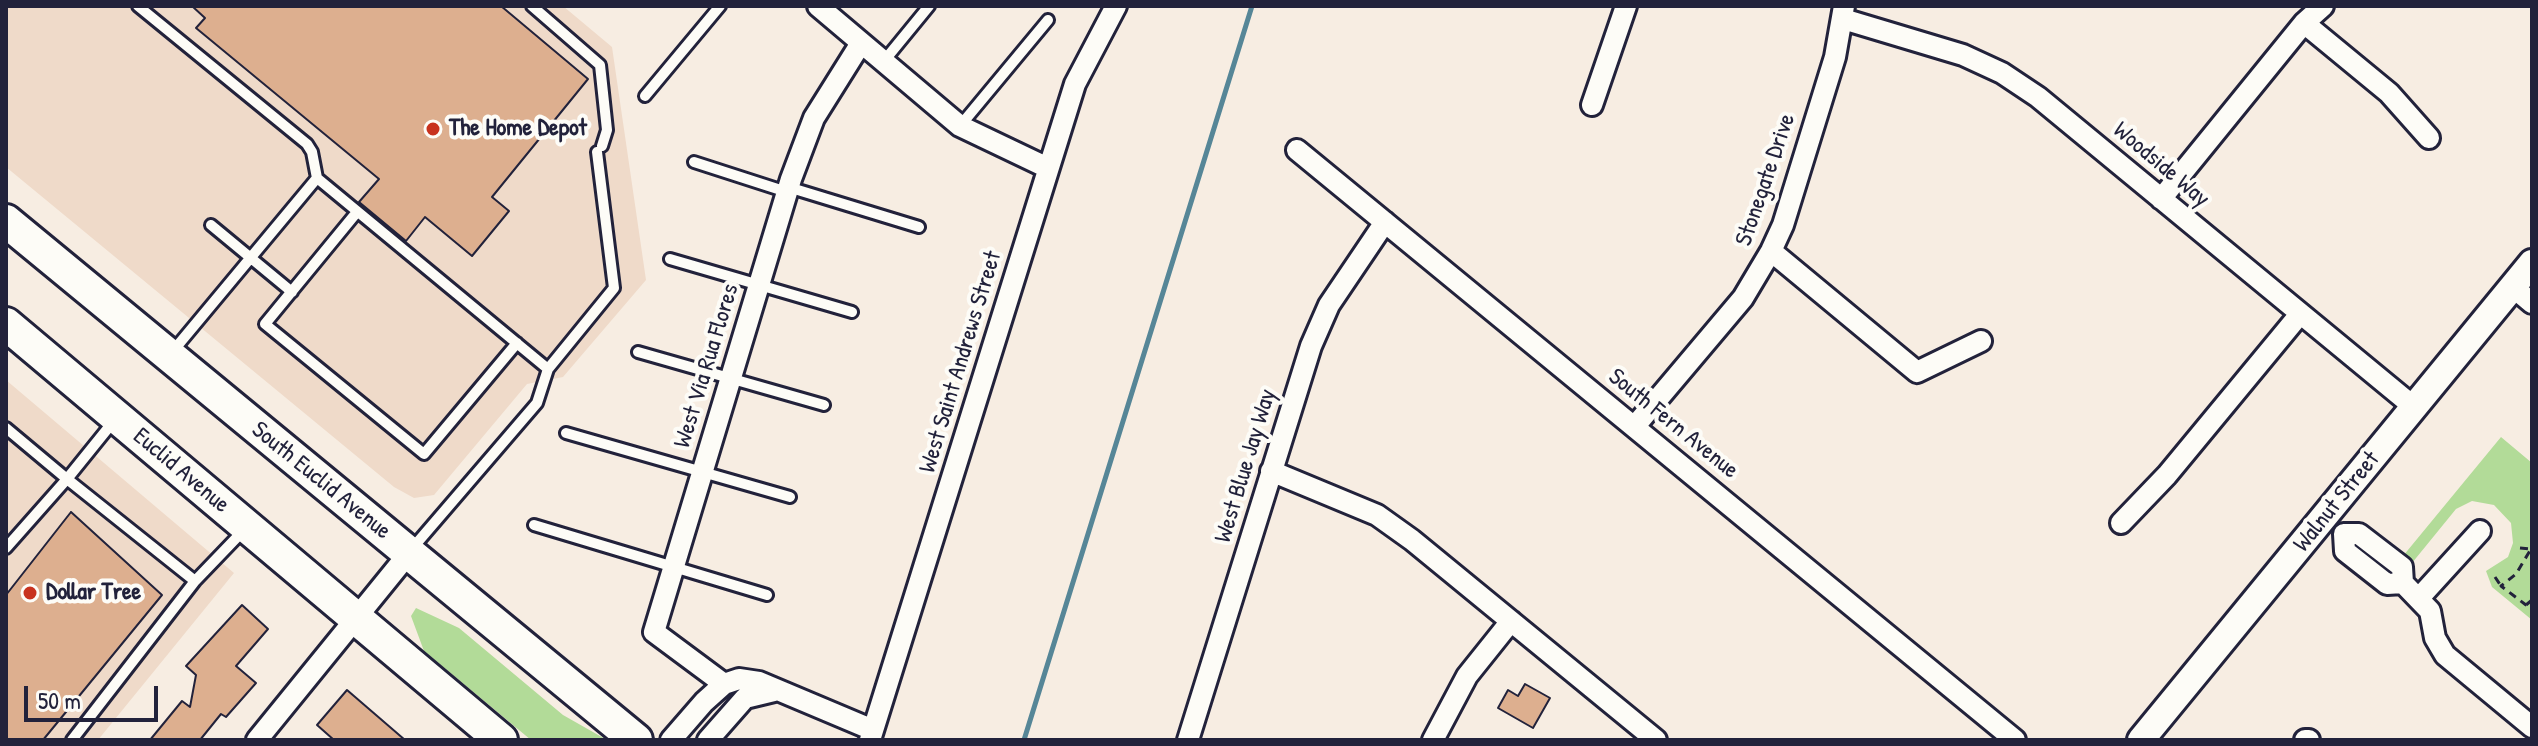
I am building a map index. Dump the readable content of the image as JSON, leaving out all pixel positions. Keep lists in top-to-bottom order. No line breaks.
{"streets":{"main road":["Euclid Avenue","South Euclid Avenue"],"street":["Woodside Way","Stonegate Drive","West Saint Andrews Street","West Via Rua Flores","South Fern Avenue","West Blue Jay Way","Walnut Street"]},"crossings":[["Woodside Way","Stonegate Drive"],["Woodside Way","Walnut Street"],["Stonegate Drive","South Fern Avenue"],["South Fern Avenue","West Blue Jay Way"]],"places":["The Home Depot","Dollar Tree"],"scale_bar":"50 m"}
